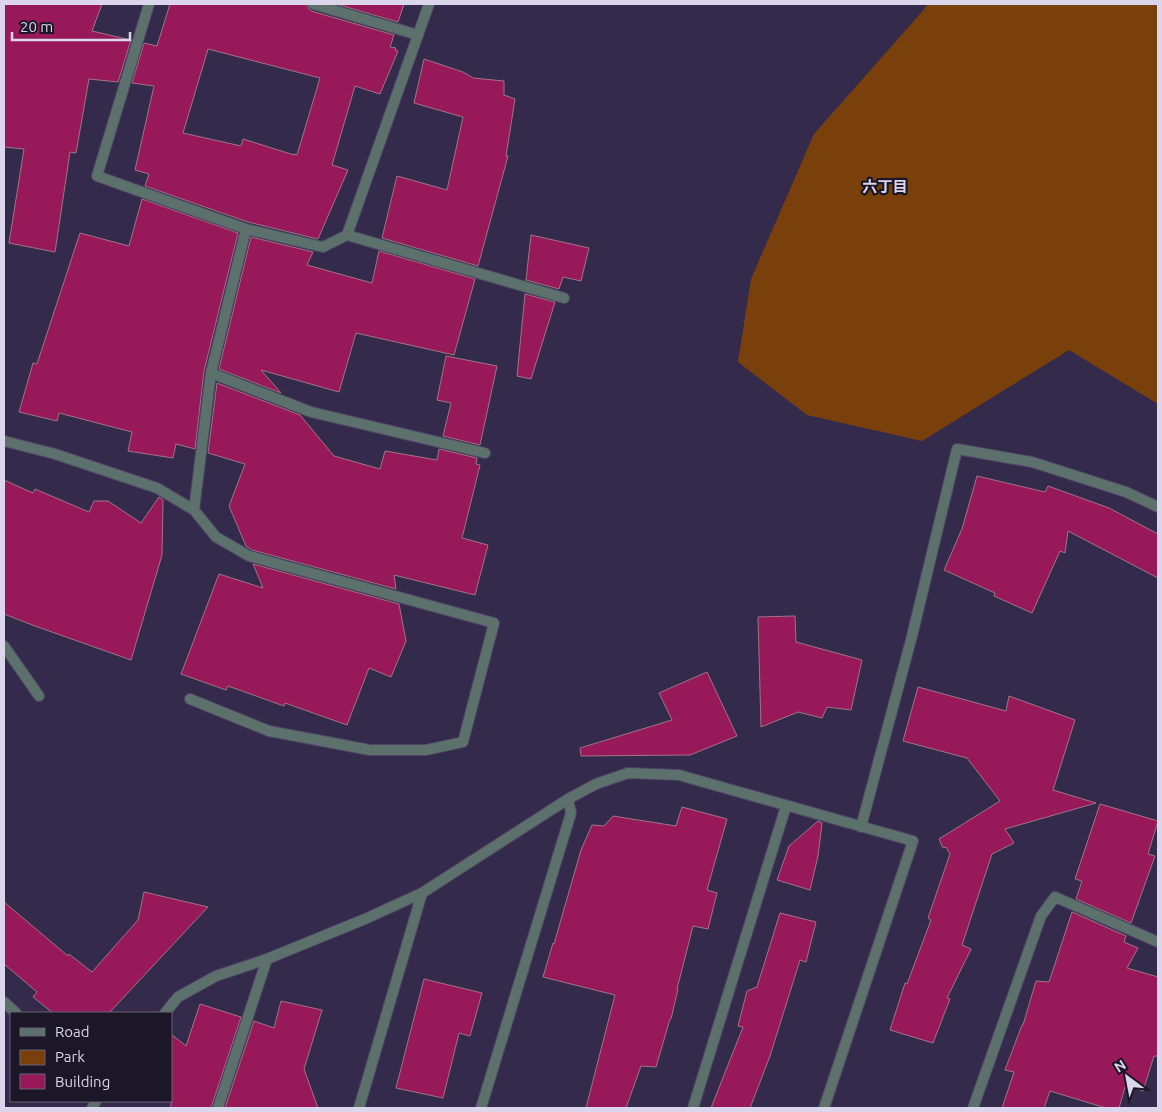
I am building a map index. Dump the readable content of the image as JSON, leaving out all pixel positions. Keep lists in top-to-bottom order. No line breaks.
{"districts":["六丁目"],"legend":["Road","Park","Building"],"scale_bar":"20 m","north":"top left"}
